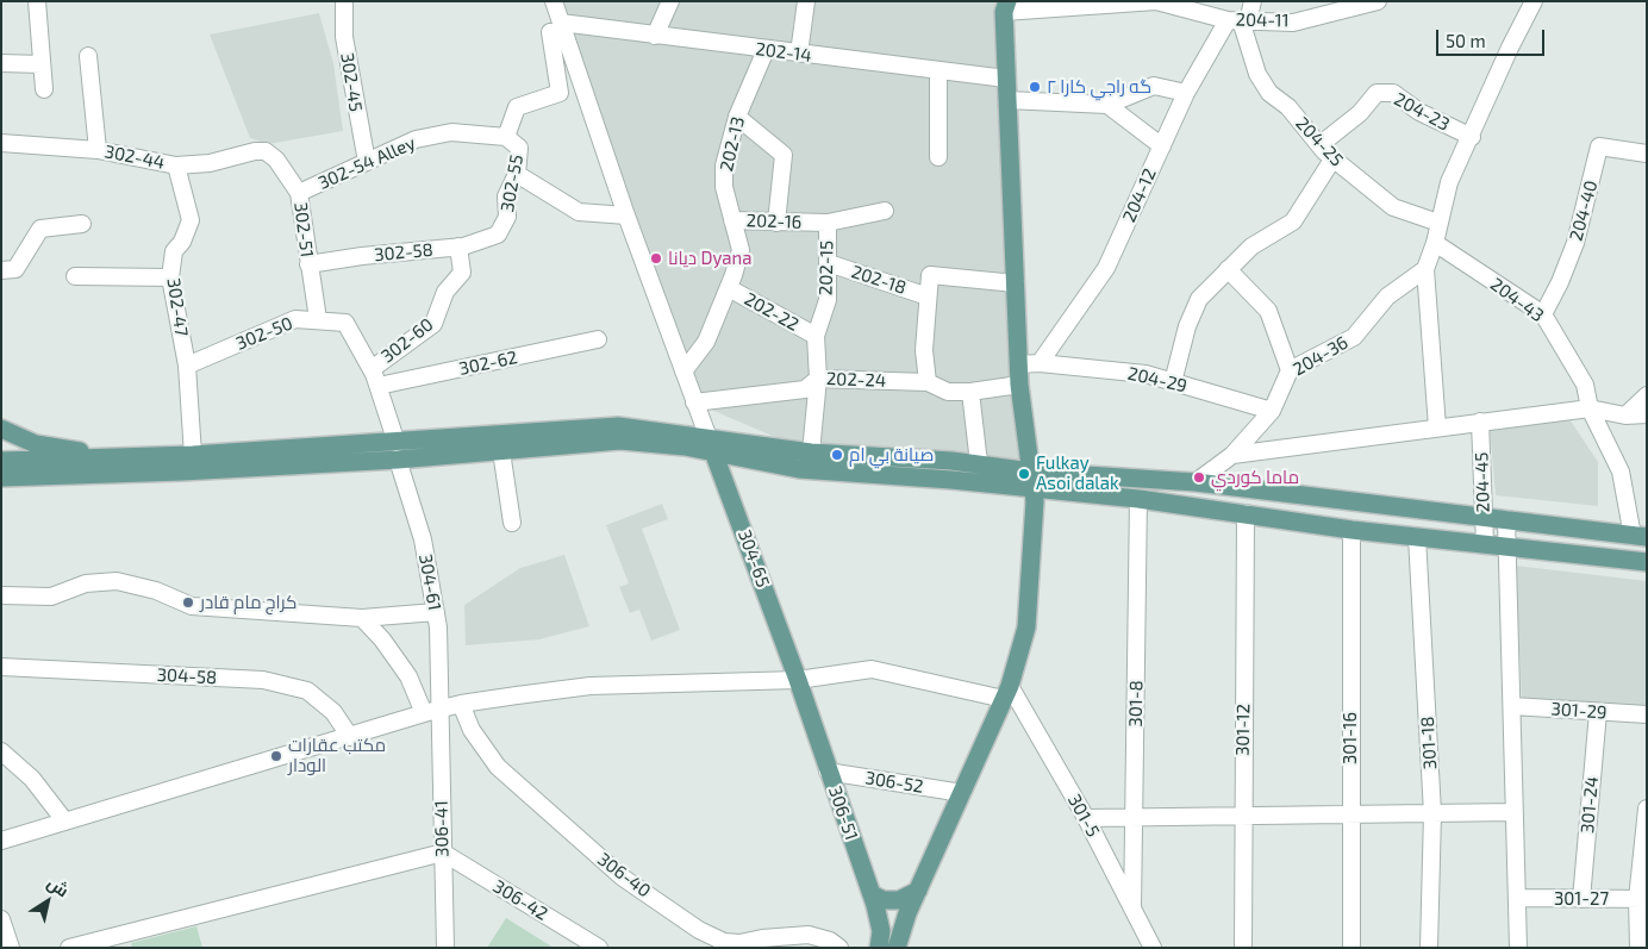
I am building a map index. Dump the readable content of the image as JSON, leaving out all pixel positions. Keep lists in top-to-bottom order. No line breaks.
{"streets":{"main road":["304-65","306-51"],"street":["204-11","202-14","302-45","204-23","204-25","202-13","302-44","302-54 Alley","302-55","204-12","204-40","202-16","302-51","302-58","202-15","202-18","204-43","302-47","202-22","302-50","302-60","204-36","302-62","202-24","204-29","204-45","304-61","304-58","301-8","301-29","301-12","301-16","301-18","306-52","301-24","301-5","306-41","306-40","301-27","306-42"]},"crossings":[["204-11","204-25"],["204-11","204-12"],["202-14","202-13"],["302-45","302-54 Alley"],["204-23","204-25"],["204-25","204-12"],["202-13","202-16"],["202-13","202-22"],["302-44","302-51"],["302-44","302-47"],["302-54 Alley","302-55"],["302-54 Alley","302-51"],["302-55","302-58"],["204-12","204-29"],["204-40","204-43"],["202-16","202-15"],["302-51","302-58"],["302-51","302-50"],["302-58","302-60"],["202-15","202-18"],["202-15","202-22"],["202-15","202-24"],["302-47","302-50"],["302-50","304-61"],["302-60","304-61"],["204-36","204-29"],["302-62","304-61"],["304-65","306-51"],["304-61","306-41"],["301-8","301-5"],["301-29","301-24"],["306-52","306-51"],["301-24","301-27"],["306-41","306-42"]],"places":["گه راجي كارا ٢","دیانا Dyana","صيانة بي ام","Fulkay Asoi dalak","ماما كوردي","کراج مام قادر","مكتب عقارات الودار"],"scale_bar":"50 m","north":"top right"}
